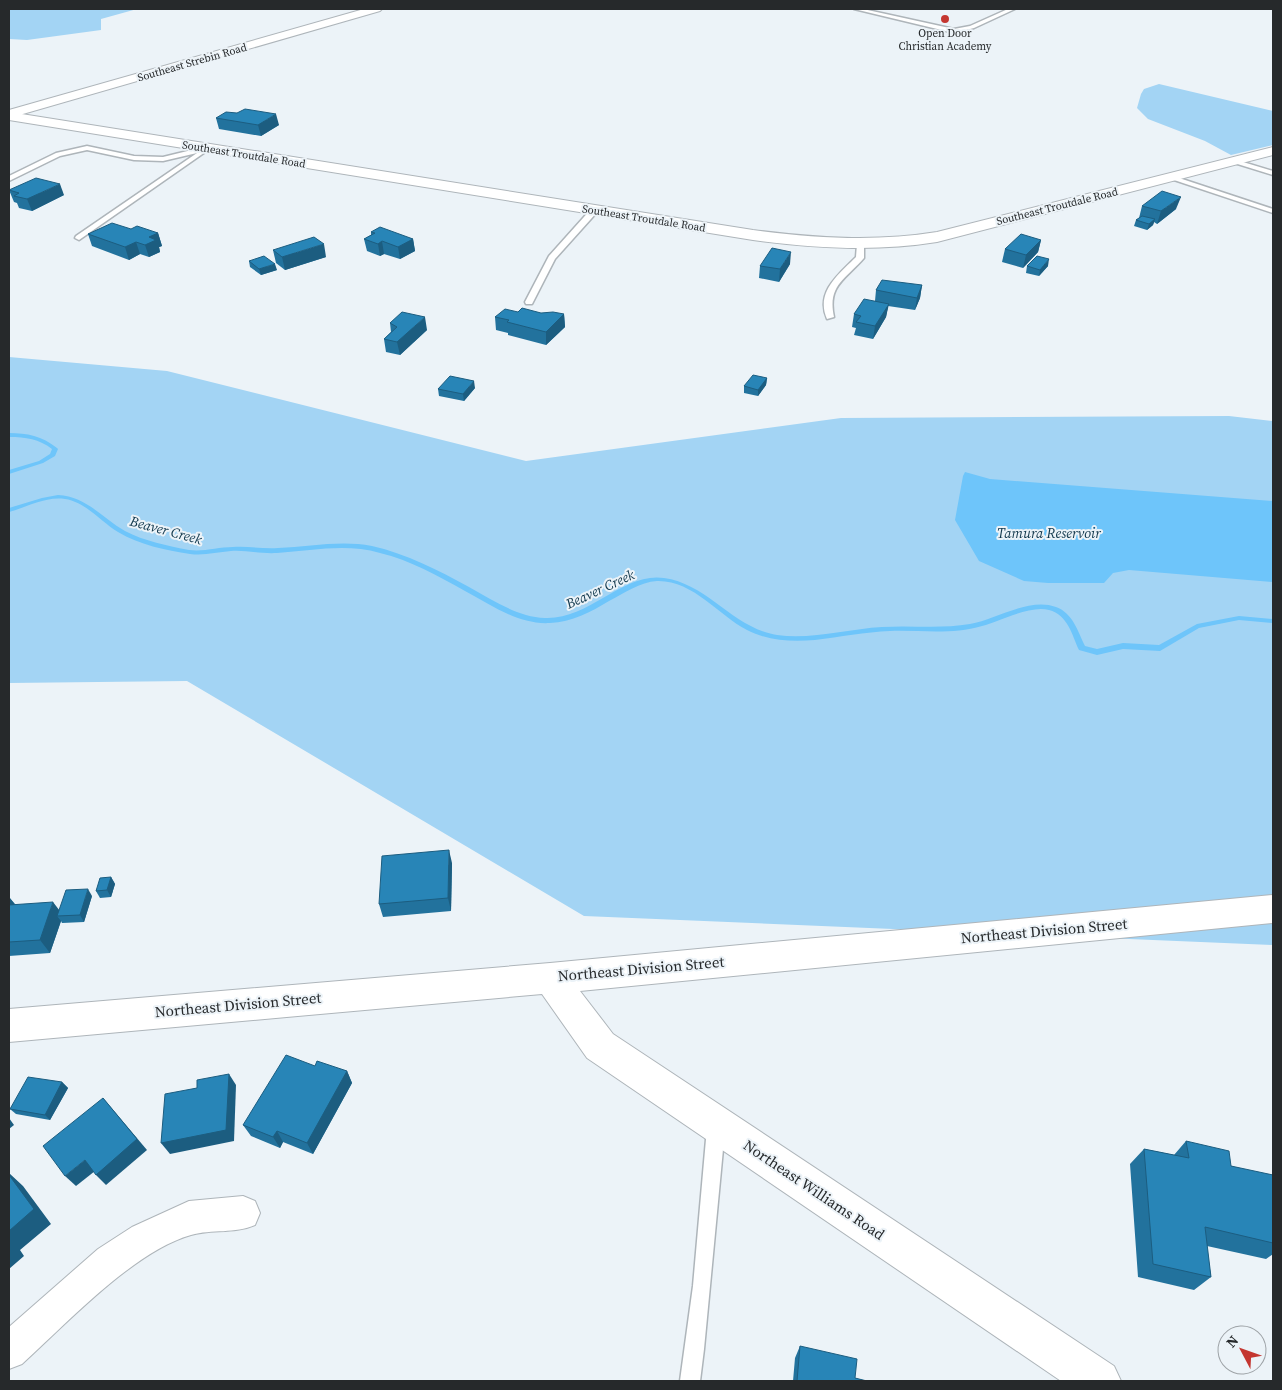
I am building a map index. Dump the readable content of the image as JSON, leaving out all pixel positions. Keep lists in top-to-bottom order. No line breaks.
{"streets":{"main road":["Southeast Strebin Road","Southeast Troutdale Road","Northeast Division Street","Northeast Williams Road"]},"crossings":[["Southeast Strebin Road","Southeast Troutdale Road"],["Northeast Division Street","Northeast Williams Road"]],"water":["Beaver Creek","Tamura Reservoir"],"places":["Open Door Christian Academy"],"north":"top left"}
